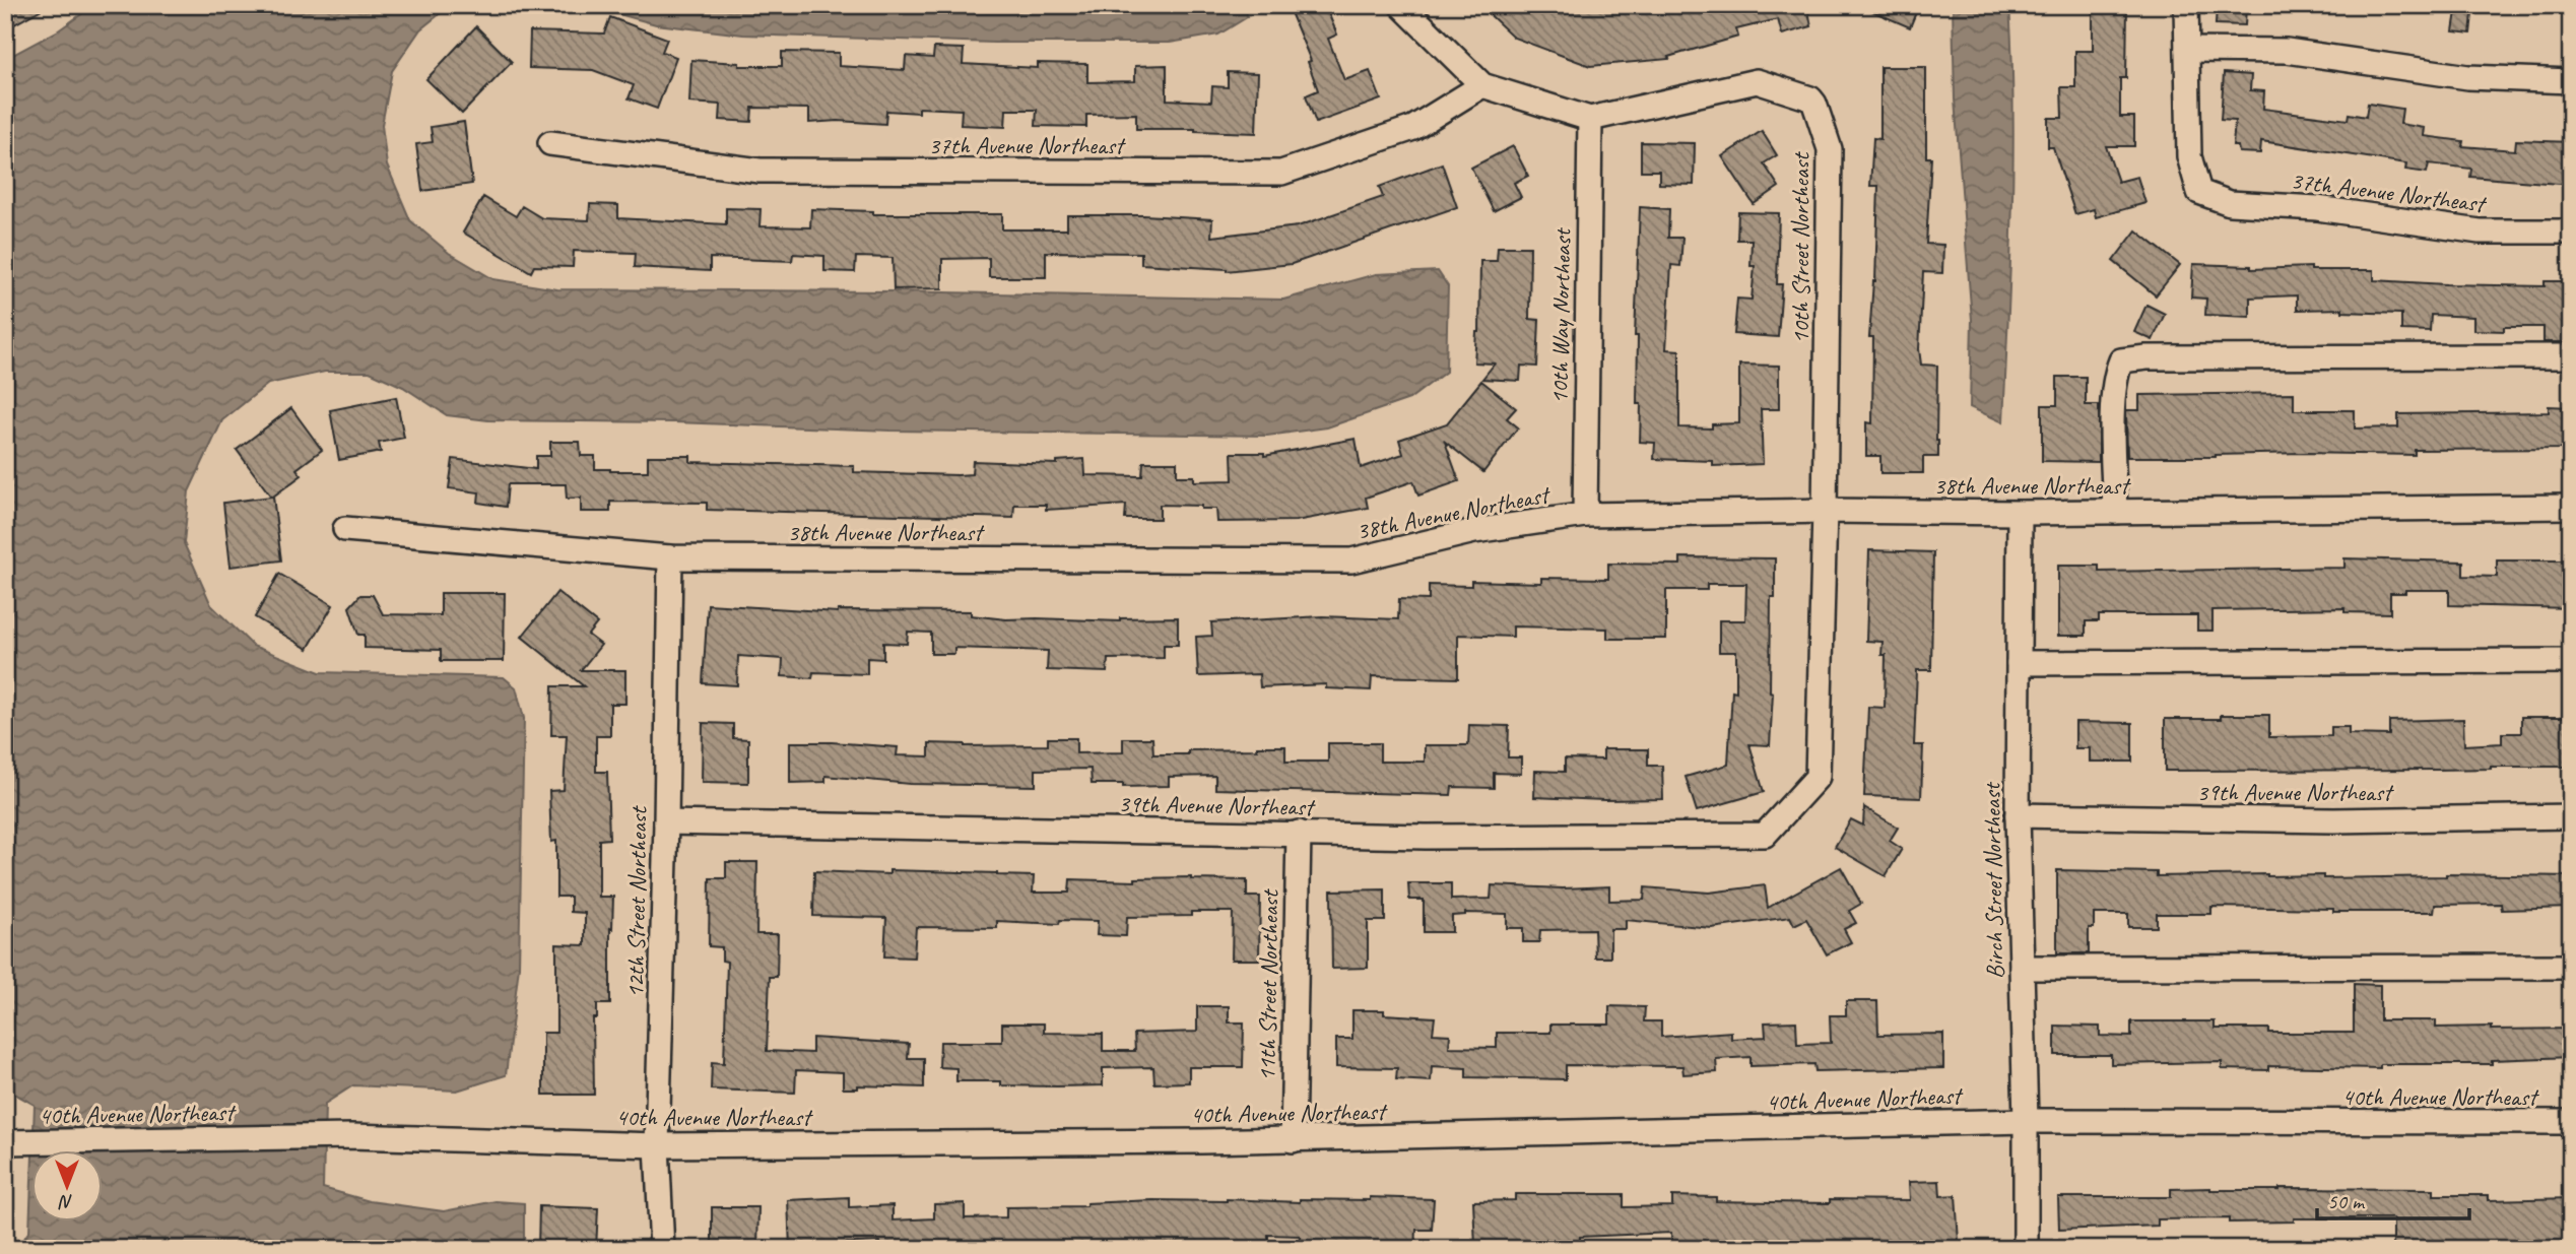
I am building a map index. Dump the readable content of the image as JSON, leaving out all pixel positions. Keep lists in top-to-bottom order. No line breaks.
{"streets":{"street":["37th Avenue Northeast","10th Street Northeast","10th Way Northeast","38th Avenue Northeast","39th Avenue Northeast","Birch Street Northeast","12th Street Northeast","11th Street Northeast","40th Avenue Northeast"]},"crossings":[["10th Street Northeast","10th Way Northeast"],["10th Street Northeast","38th Avenue Northeast"],["10th Street Northeast","39th Avenue Northeast"],["10th Way Northeast","38th Avenue Northeast"],["38th Avenue Northeast","Birch Street Northeast"],["38th Avenue Northeast","12th Street Northeast"],["39th Avenue Northeast","Birch Street Northeast"],["39th Avenue Northeast","12th Street Northeast"],["39th Avenue Northeast","11th Street Northeast"],["Birch Street Northeast","40th Avenue Northeast"],["12th Street Northeast","40th Avenue Northeast"],["11th Street Northeast","40th Avenue Northeast"]],"scale_bar":"50 m","north":"bottom"}
